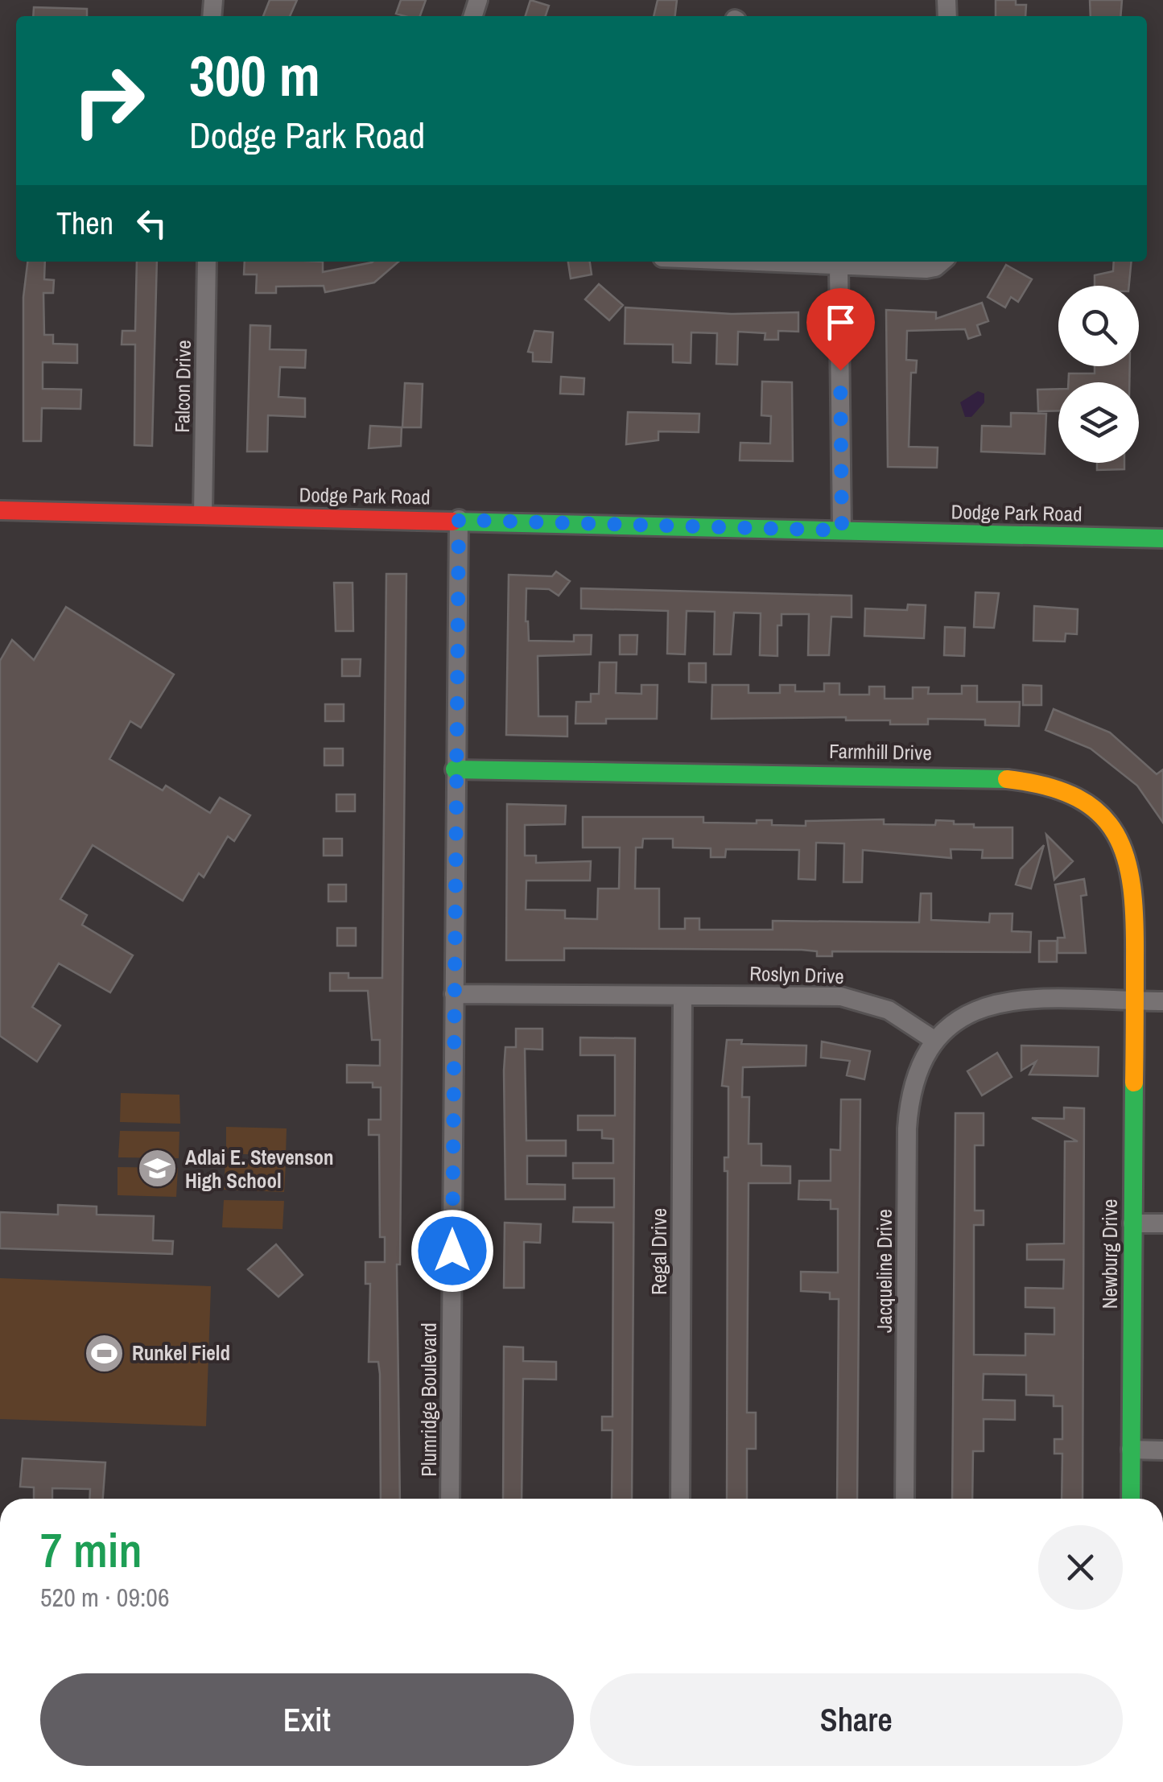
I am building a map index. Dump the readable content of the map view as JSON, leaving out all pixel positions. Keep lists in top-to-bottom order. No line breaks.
{"streets":{"street":["Falcon Drive","Dodge Park Road","Farmhill Drive","Roslyn Drive","Regal Drive","Newburg Drive","Jacqueline Drive","Plumridge Boulevard"]},"crossings":[["Falcon Drive","Dodge Park Road"],["Dodge Park Road","Plumridge Boulevard"],["Farmhill Drive","Newburg Drive"],["Farmhill Drive","Plumridge Boulevard"],["Roslyn Drive","Regal Drive"],["Roslyn Drive","Jacqueline Drive"],["Roslyn Drive","Plumridge Boulevard"]],"places":{"school or university":["Adlai E. Stevenson High School"],"sports":["Runkel Field"]},"page":{"turn":["300 m","Dodge Park Road"],"then":"Then","heading":["7 min","520 m · 09:06"],"buttons":["Exit","Share"]}}
